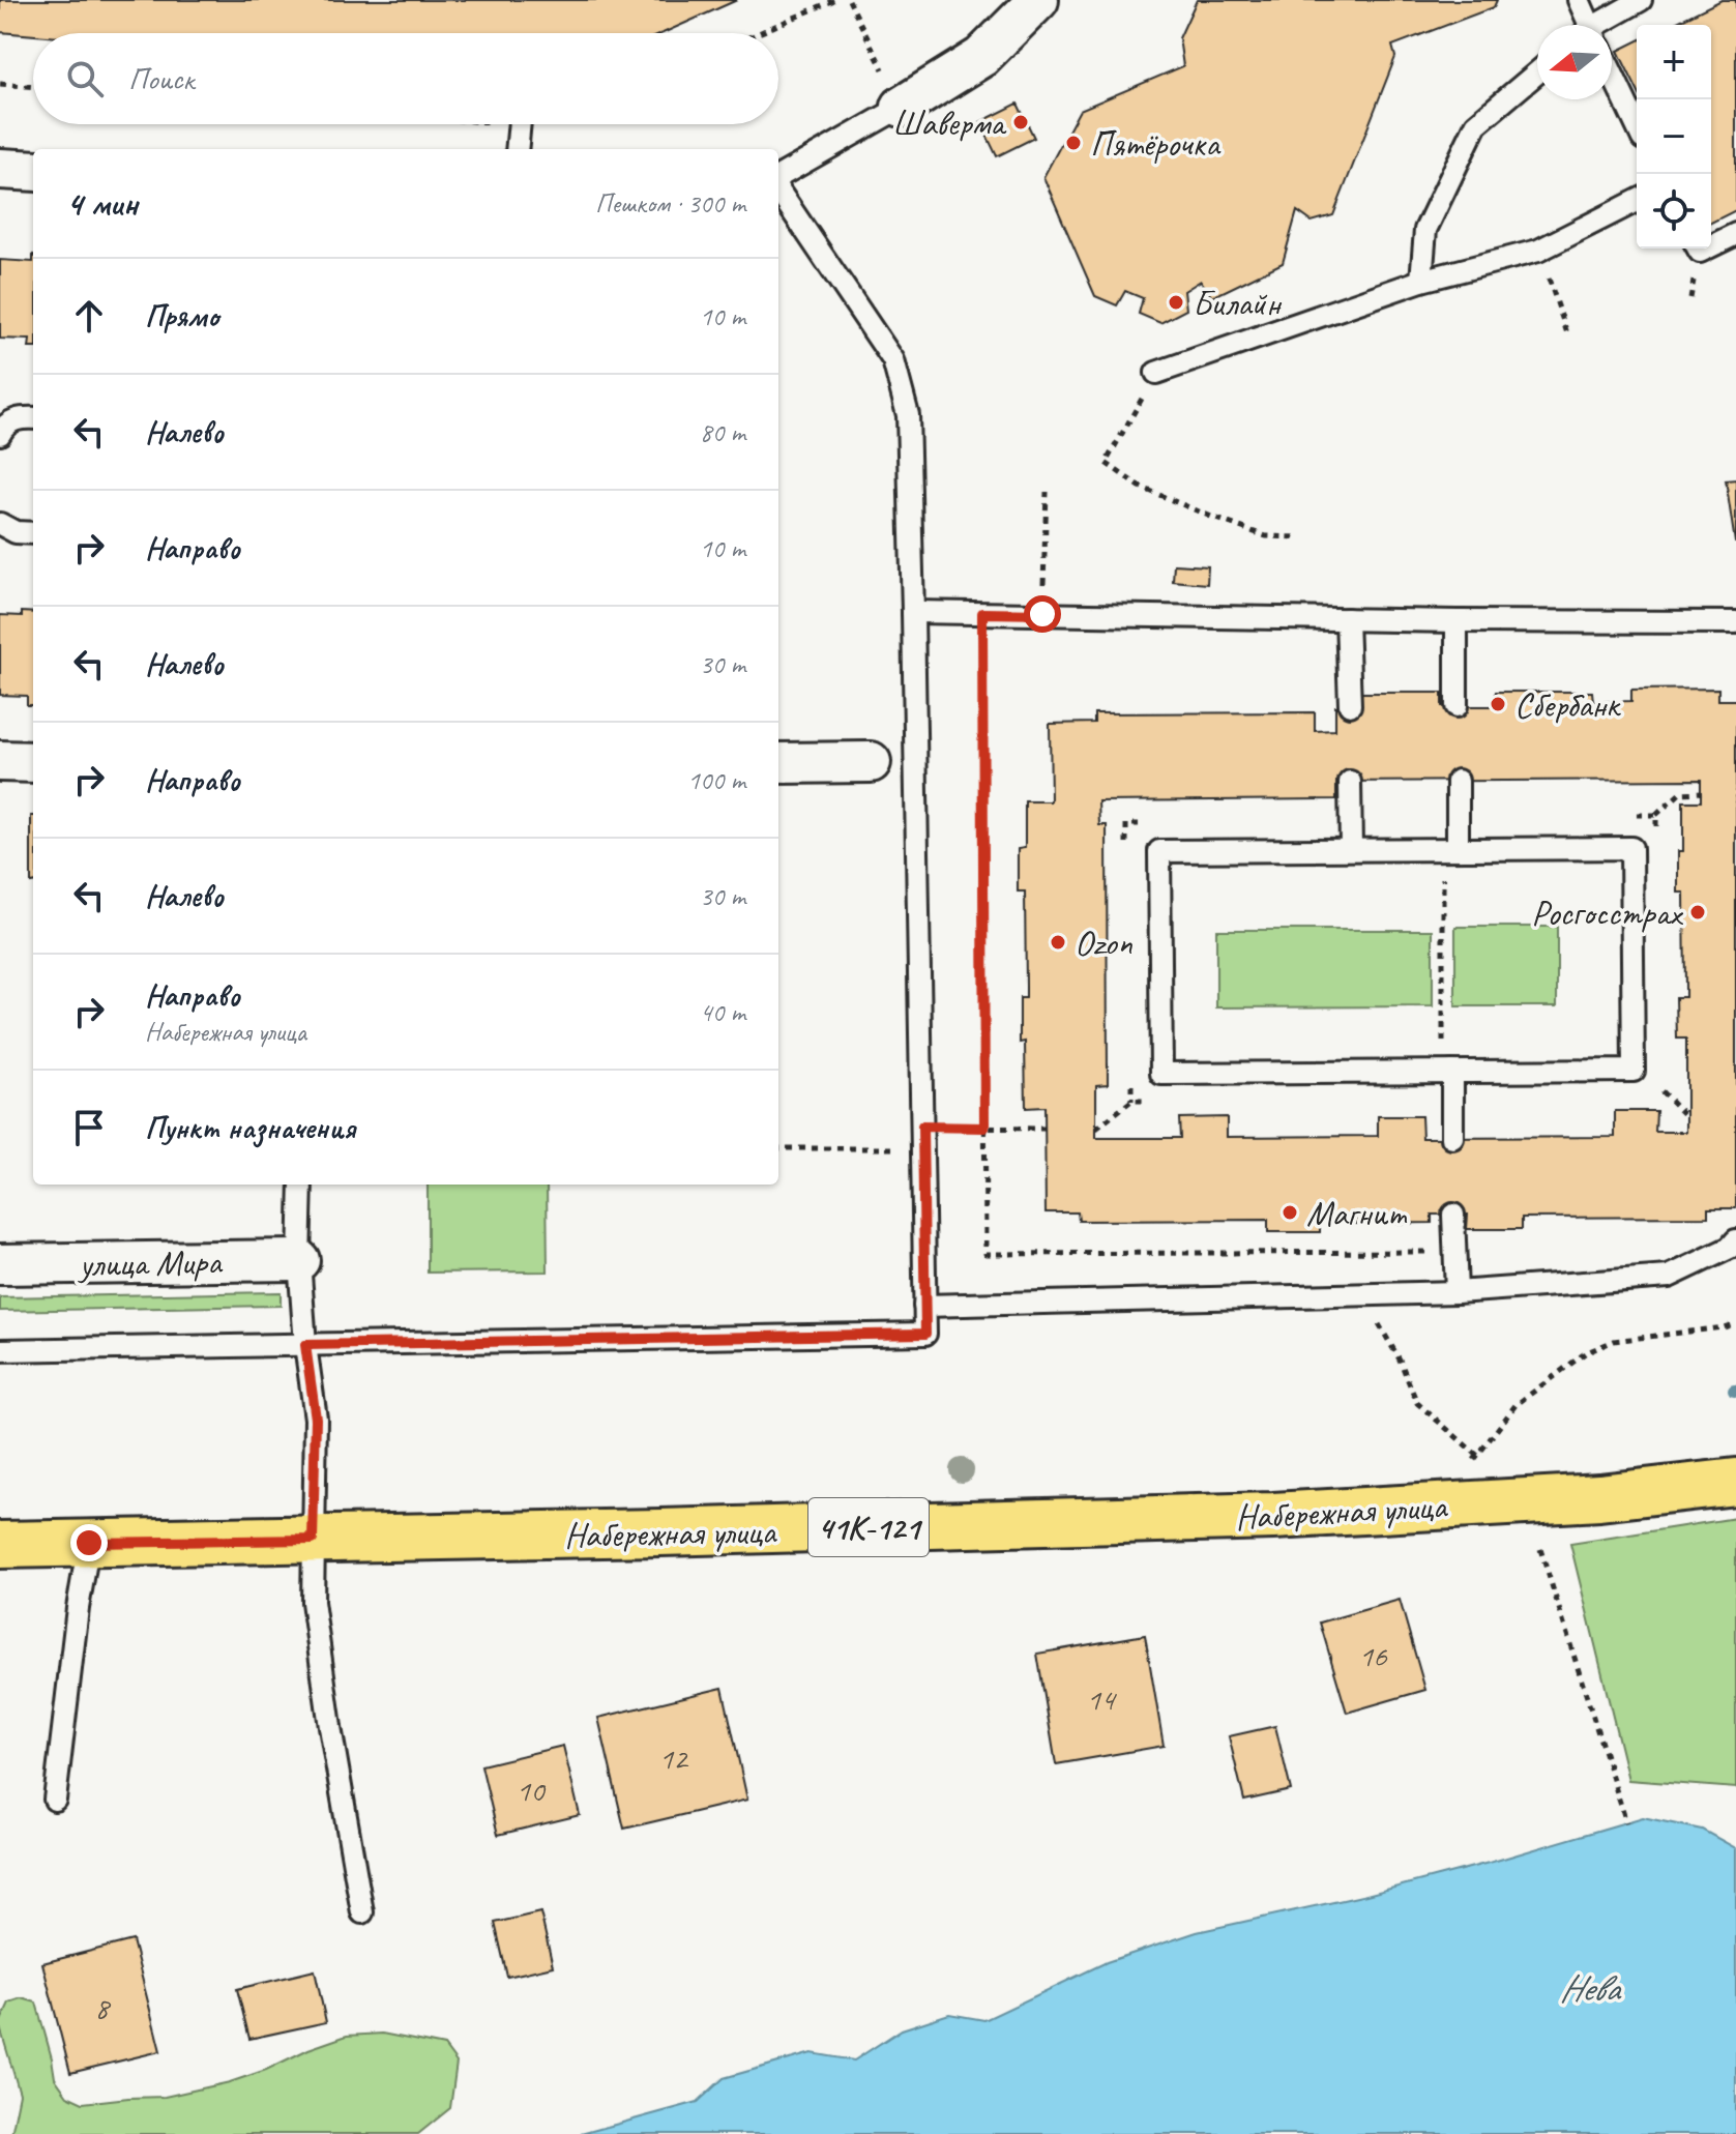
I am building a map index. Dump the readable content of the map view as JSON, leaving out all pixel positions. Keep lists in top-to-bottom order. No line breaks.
{"streets":{"main road":["Набережная улица","41К-121"],"street":["улица Мира"]},"water":["Нева"],"places":["Шаверма","Пятёрочка","Билайн","Сбербанк","Росгосстрах","Ozon","Магнит"],"house_numbers":["16","14","12","10","8"],"north":"left","page":{"map_buttons":["+","−"],"search":"Поиск","heading":["4 мин","Пешком · 300 m"],"list":[["Прямо","10 m"],["Налево","80 m"],["Направо","10 m"],["Налево","30 m"],["Направо","100 m"],["Налево","30 m"],["Направо","Набережная улица","40 m"],"Пункт назначения"]}}
